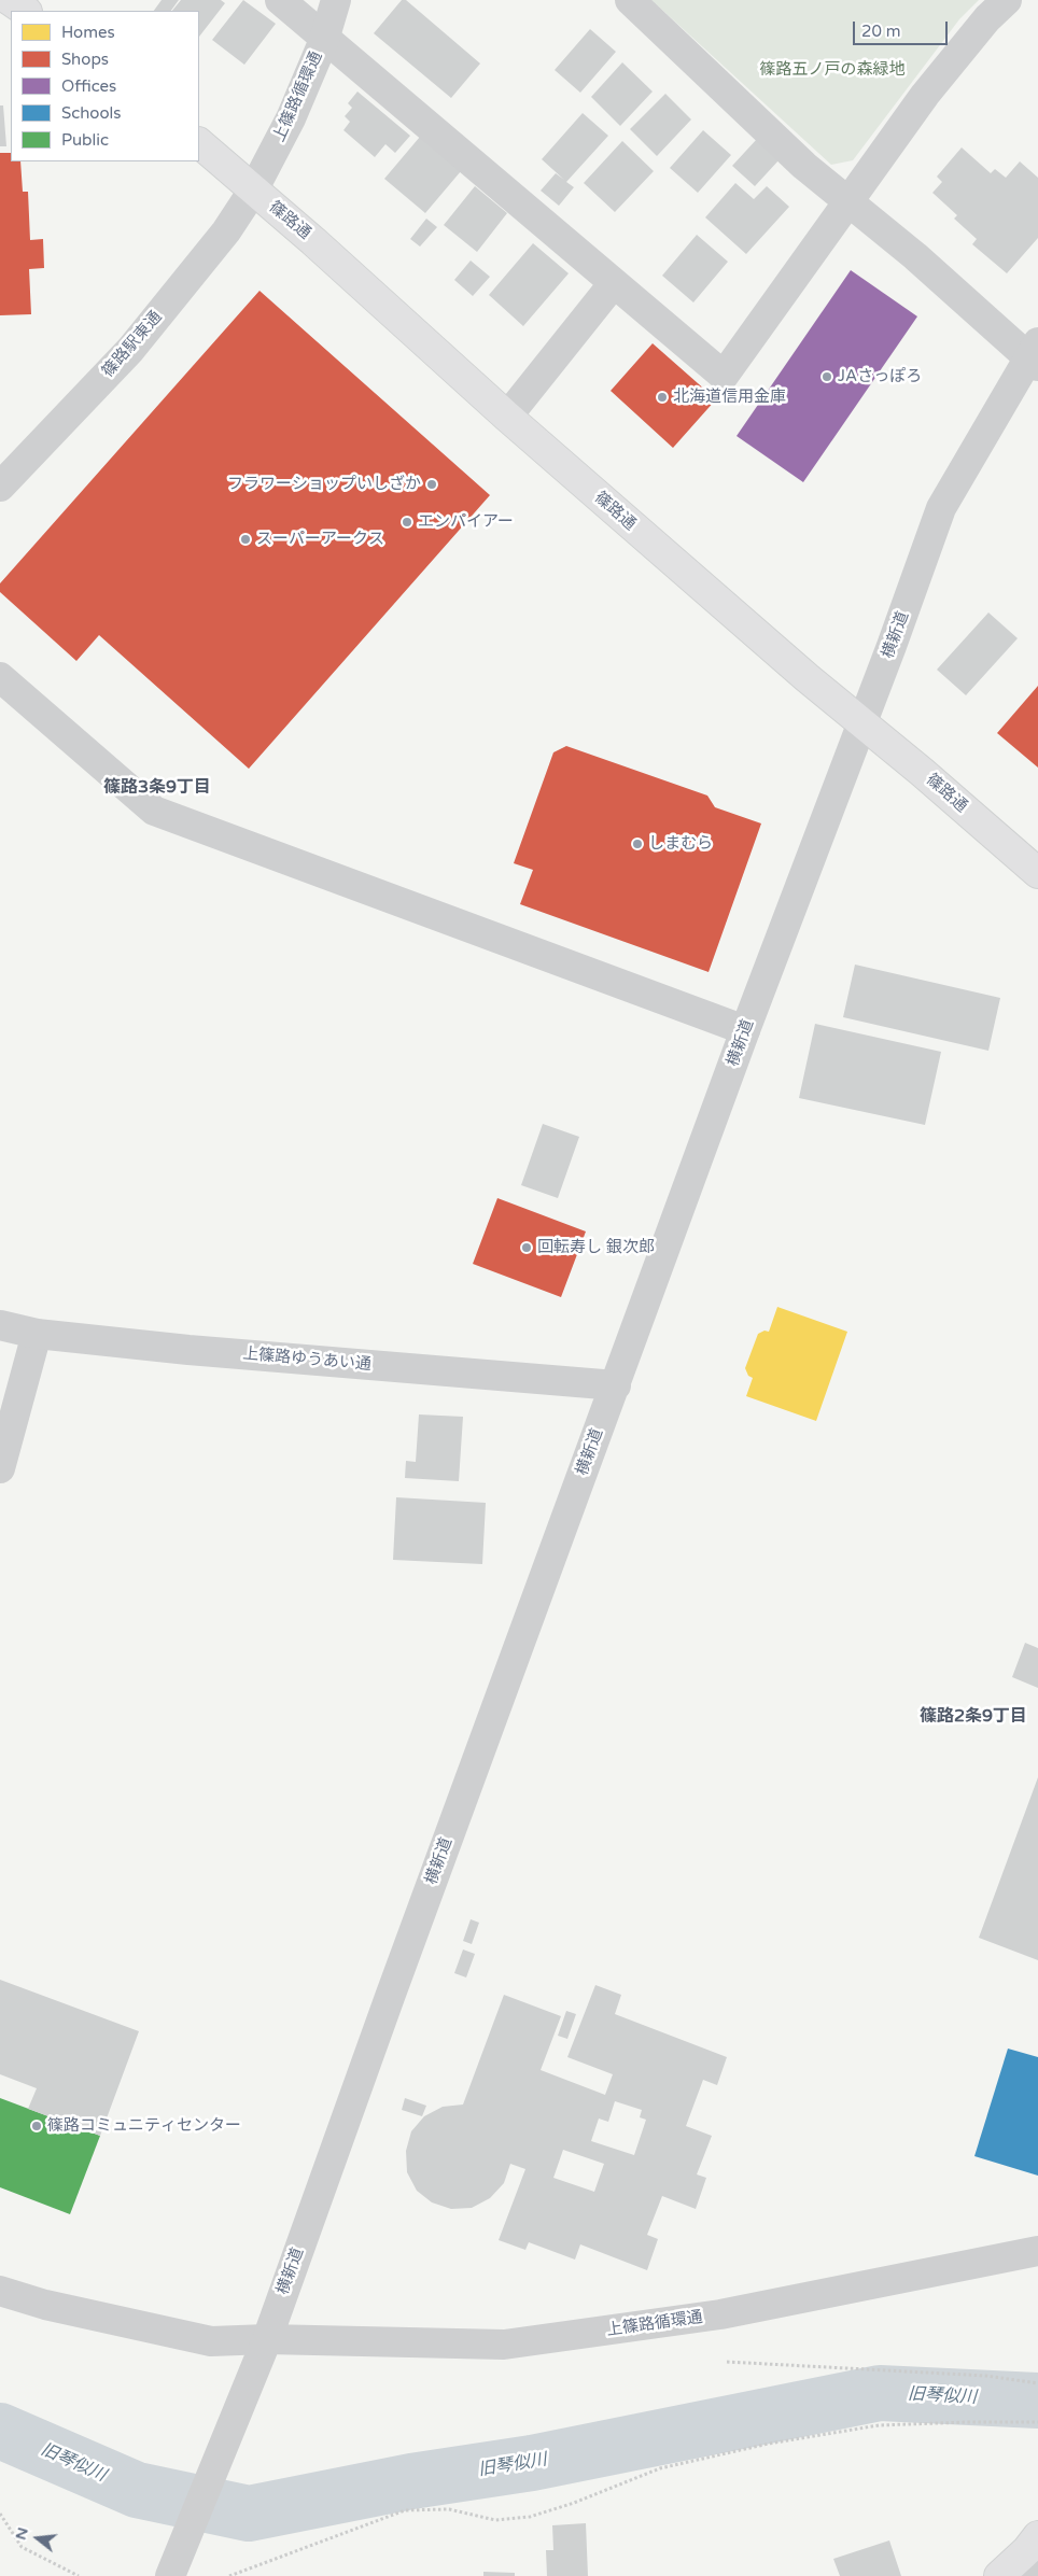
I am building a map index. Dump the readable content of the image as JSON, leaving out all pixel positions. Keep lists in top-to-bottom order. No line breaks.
{"streets":{"main road":["篠路通"],"street":["上篠路循環通","篠路駅東通","横新道","上篠路ゆうあい通"]},"crossings":[["上篠路循環通","篠路通"],["上篠路循環通","篠路駅東通"],["上篠路循環通","横新道"],["篠路通","篠路駅東通"],["篠路通","横新道"],["横新道","上篠路ゆうあい通"]],"districts":["篠路3条9丁目","篠路2条9丁目"],"water":["旧琴似川"],"parks":["篠路五ノ戸の森緑地"],"places":["JAさっぽろ","北海道信用金庫","フラワーショップいしざか","エンパイアー","スーパーアークス","しまむら","回転寿し 銀次郎","篠路コミュニティセンター"],"legend":["Homes","Shops","Offices","Schools","Public"],"scale_bar":"20 m","north":"left"}
